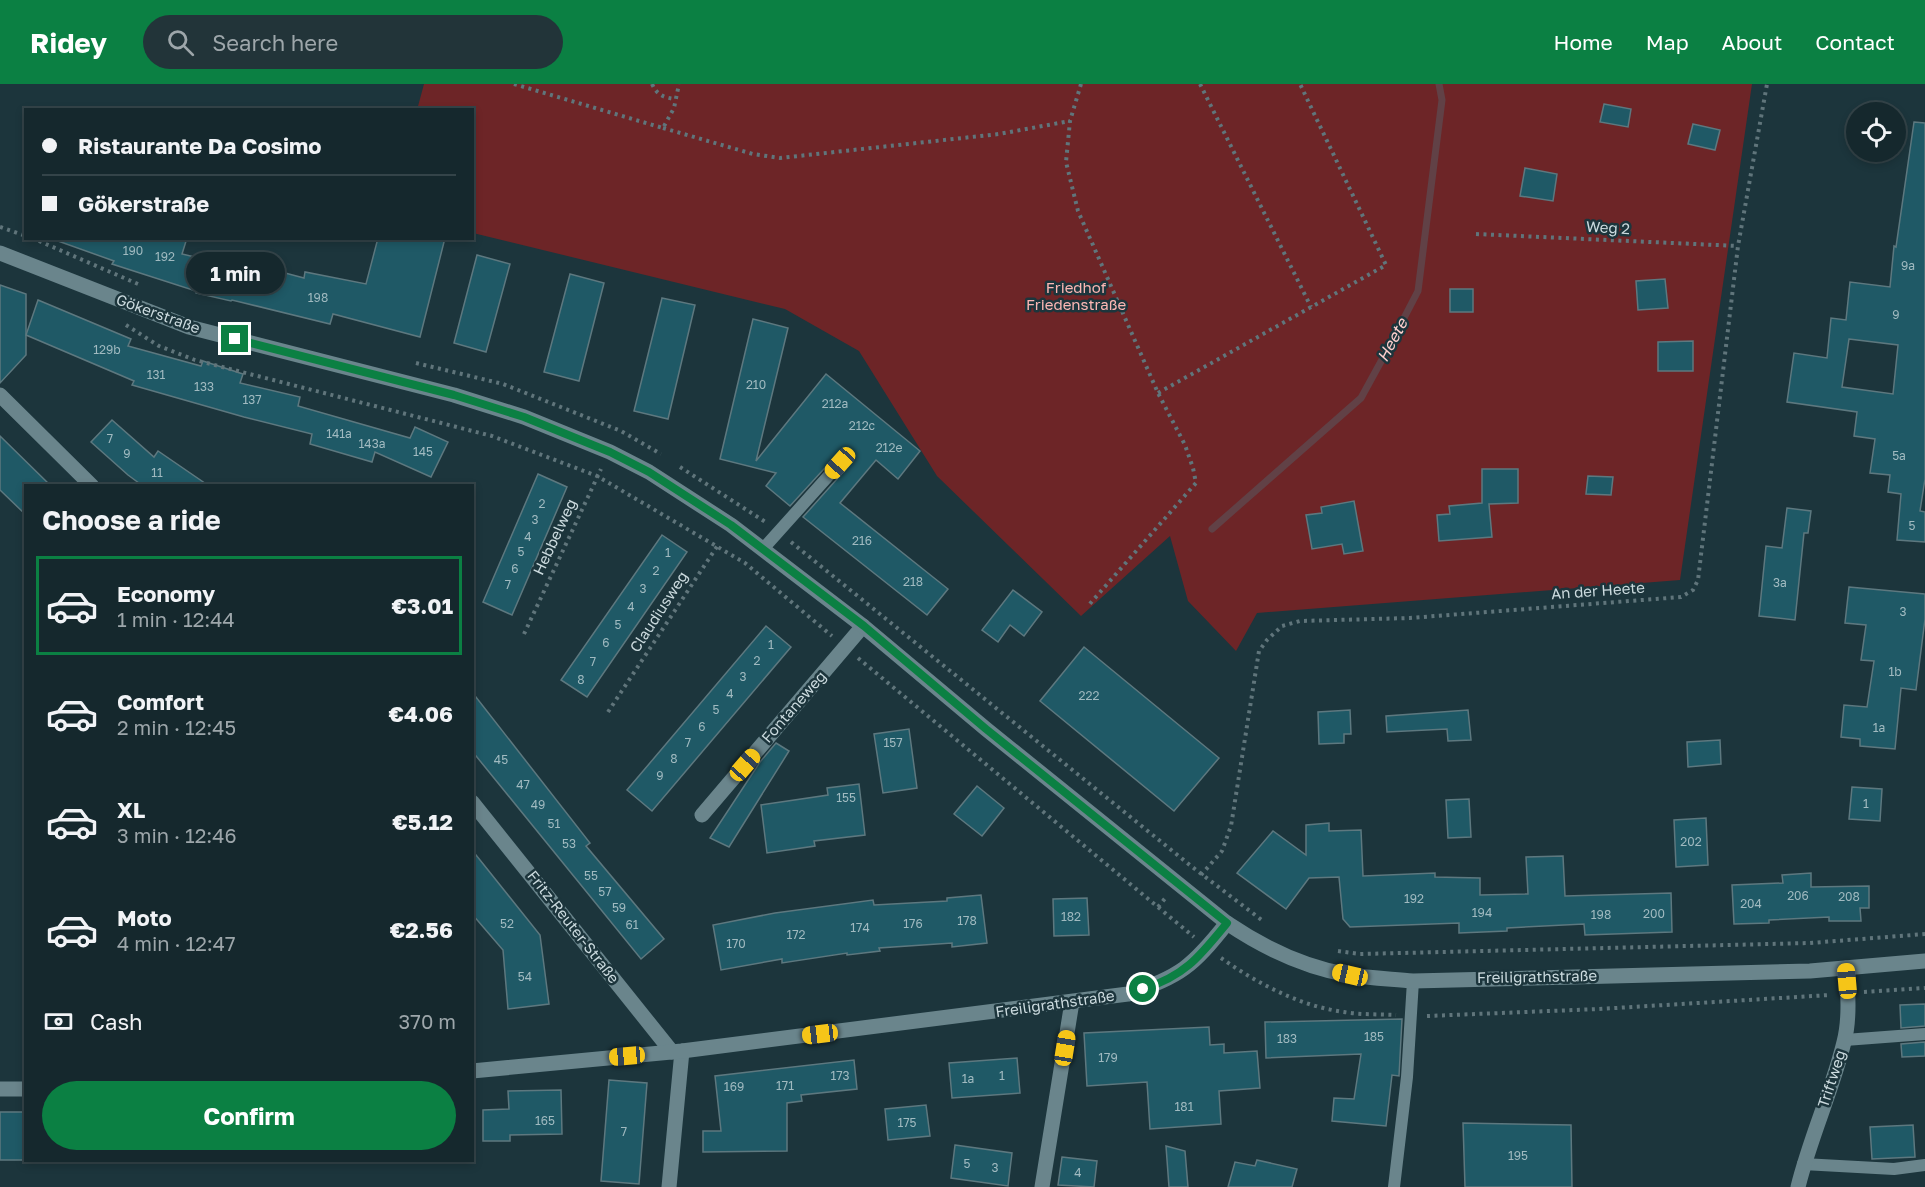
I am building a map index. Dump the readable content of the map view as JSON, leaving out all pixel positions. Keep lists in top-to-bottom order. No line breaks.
{"streets":{"main road":["Gökerstraße","Fontaneweg","Fritz-Reuter-Straße","Freiligrathstraße","Triftweg"],"path":["Weg 2","Hebbelweg","An der Heete","Claudiusweg"]},"crossings":[["Weg 2","An der Heete"],["Gökerstraße","Hebbelweg"],["Gökerstraße","An der Heete"],["Gökerstraße","Claudiusweg"],["Gökerstraße","Fontaneweg"],["Gökerstraße","Freiligrathstraße"],["Fritz-Reuter-Straße","Freiligrathstraße"],["Freiligrathstraße","Triftweg"]],"water":["Heete"],"parks":["Friedhof Friedenstraße"],"house_numbers":["190","192","9a","198","9","129b","131","210","133","137","212a","212c","141a","7","143a","212e","145","9","5a","11","2","3","5","4","216","5","1","6","2","218","3a","7","3","4","3","5","6","1","2","7","1b","3","8","4","222","5","6","1a","7","157","8","45","9","47","155","1","49","51","202","53","55","57","206","208","192","204","59","194","200","198","182","178","52","176","61","174","172","170","54","185","183","179","173","1","1a","171","169","181","165","175","7","195","5","3","4"],"page":{"header":"Ridey","search":"Search here","nav":["Home","Map","About","Contact"],"banner":["Ristaurante Da Cosimo","Gökerstraße"],"bubble":"1 min","heading":"Choose a ride","list":[{"name":"Economy","note":"1 min · 12:44","value":"€3.01"},{"name":"Comfort","note":"2 min · 12:45","value":"€4.06"},{"name":"XL","note":"3 min · 12:46","value":"€5.12"},{"name":"Moto","note":"4 min · 12:47","value":"€2.56"}],"pay":["Cash","370 m"],"buttons":"Confirm"}}
